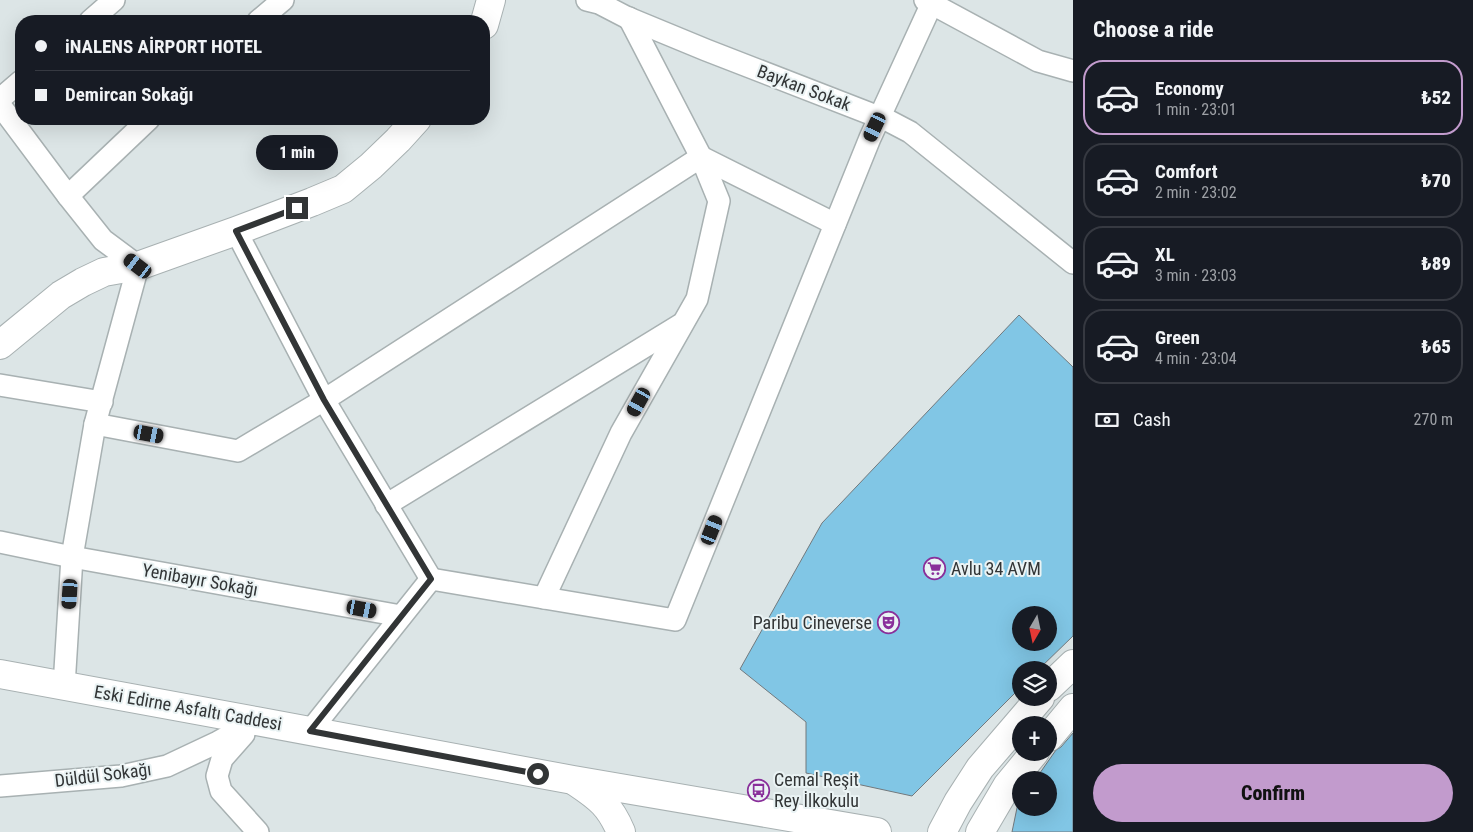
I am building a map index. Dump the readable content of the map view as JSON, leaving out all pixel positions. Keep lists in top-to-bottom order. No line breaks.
{"streets":{"main road":["Eski Edirne Asfaltı Caddesi"],"street":["Baykan Sokak","Yenibayır Sokağı","Düldül Sokağı"]},"crossings":[["Eski Edirne Asfaltı Caddesi","Düldül Sokağı"]],"places":{"supermarket":["Avlu 34 AVM"],"theatre":["Paribu Cineverse"],"bus stop":["Cemal Reşit Rey İlkokulu"]},"north":"bottom","page":{"heading":"Choose a ride","banner":["iNALENS AİRPORT HOTEL","Demircan Sokağı"],"list":[{"name":"Economy","note":"1 min · 23:01","value":"₺52"},{"name":"Comfort","note":"2 min · 23:02","value":"₺70"},{"name":"XL","note":"3 min · 23:03","value":"₺89"},{"name":"Green","note":"4 min · 23:04","value":"₺65"}],"bubble":"1 min","pay":["Cash","270 m"],"map_buttons":["+","−"],"buttons":"Confirm"}}
